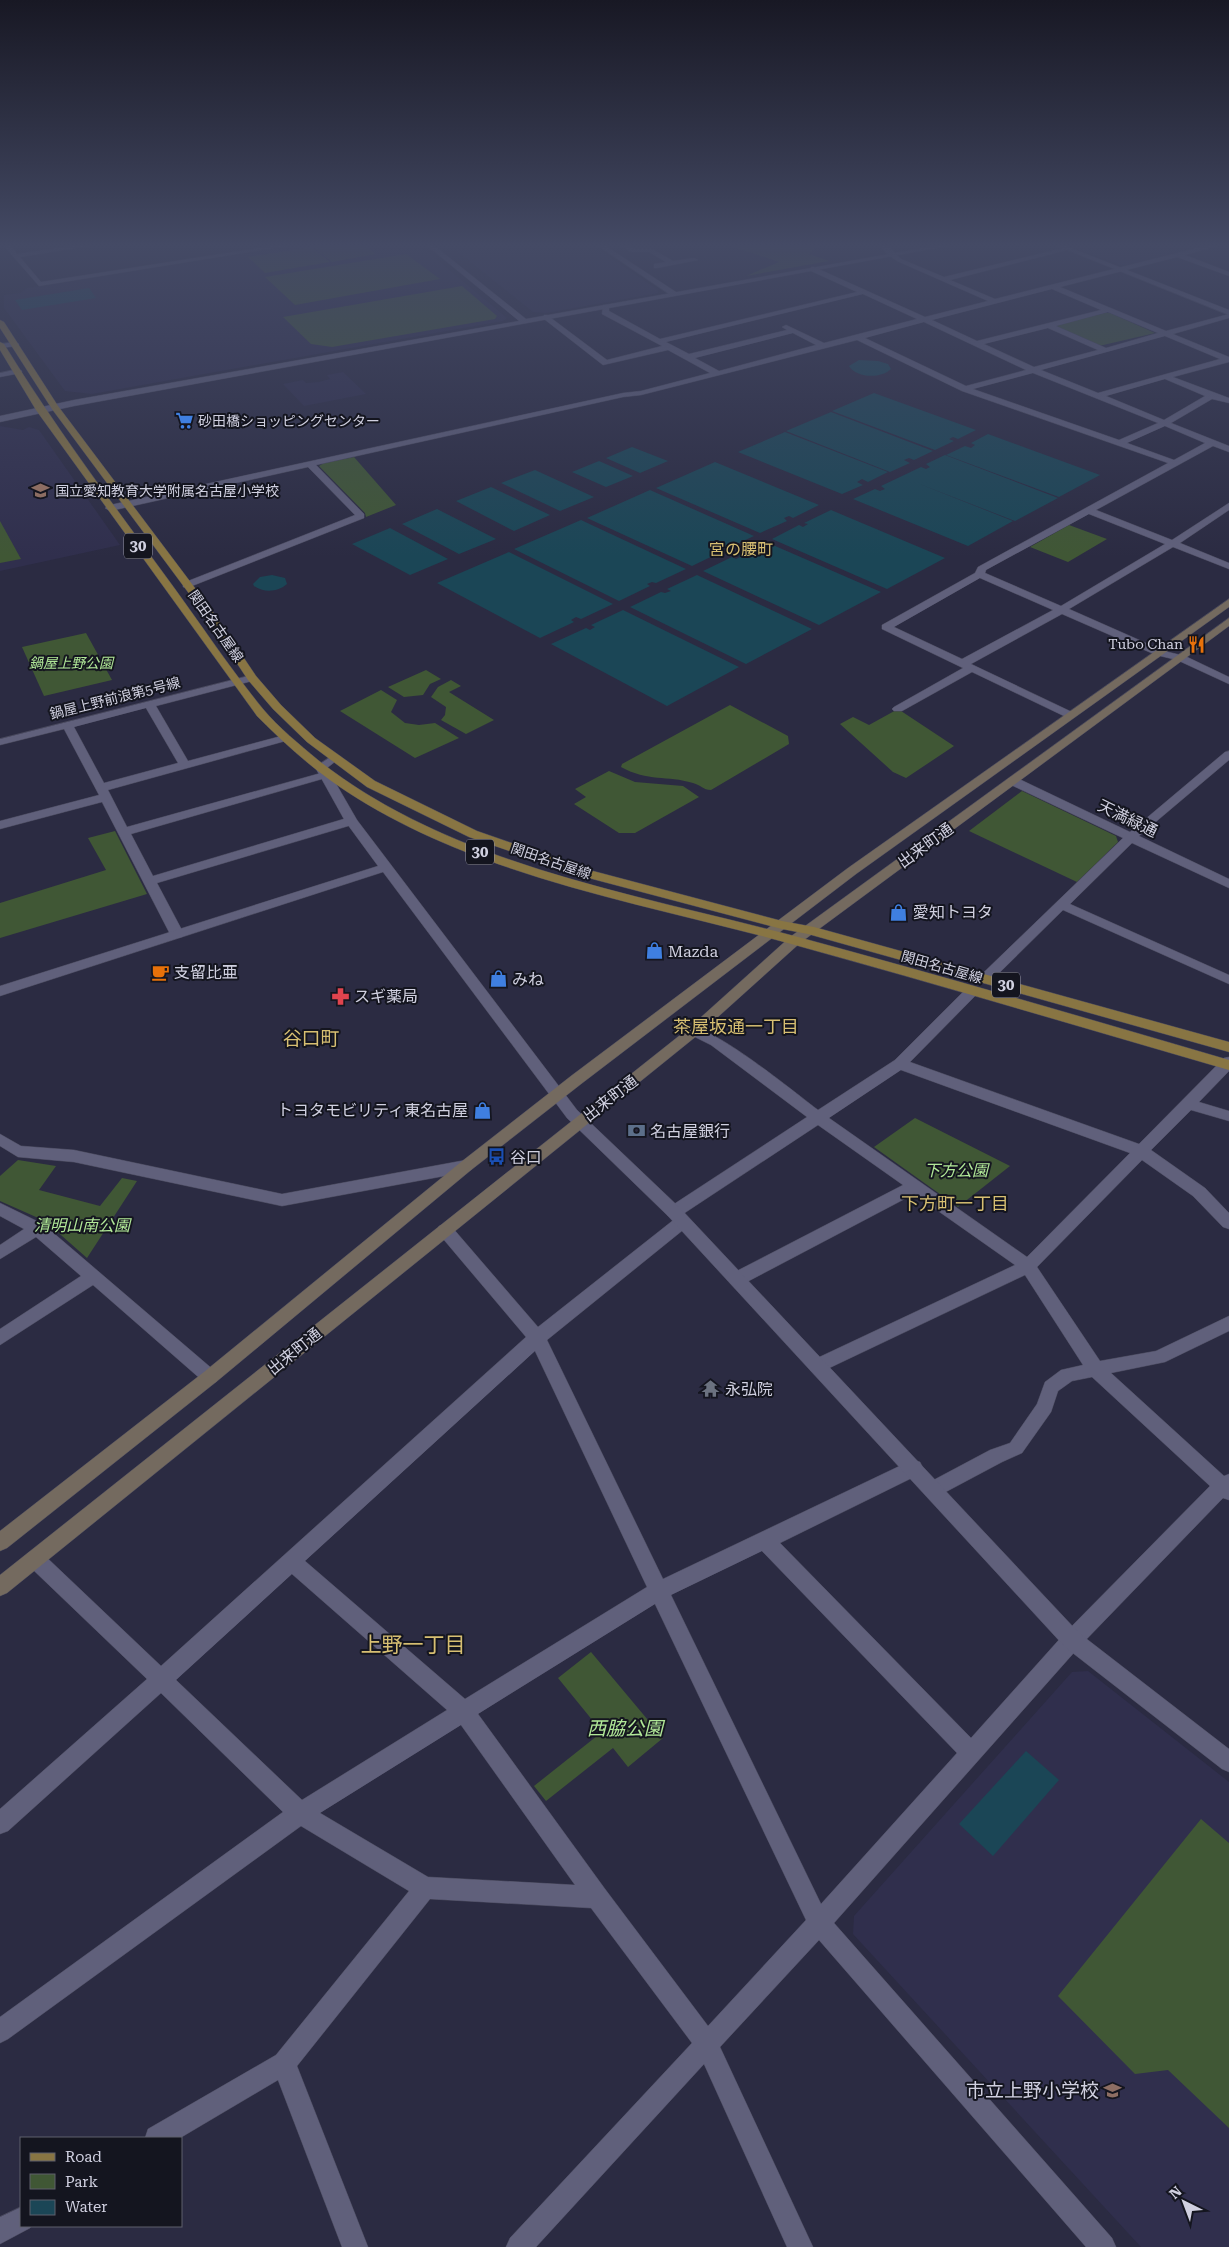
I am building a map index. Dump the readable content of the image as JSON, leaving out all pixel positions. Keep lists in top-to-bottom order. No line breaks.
{"streets":{"main road":["30","関田名古屋線","出来町通"],"street":["鍋屋上野前浪第5号線","天満緑通"]},"crossings":[["関田名古屋線","鍋屋上野前浪第5号線"],["関田名古屋線","出来町通"],["天満緑通","出来町通"]],"districts":["宮の腰町","茶屋坂通一丁目","谷口町","下方町一丁目","上野一丁目"],"parks":["鍋屋上野公園","下方公園","清明山南公園","西脇公園"],"places":{"supermarket":["砂田橋ショッピングセンター"],"school or university":["国立愛知教育大学附属名古屋小学校","市立上野小学校"],"restaurant":["Tubo Chan"],"shop":["愛知トヨタ","Mazda","みね","トヨタモビリティ東名古屋"],"cafe":["支留比亜"],"pharmacy":["スギ薬局"],"bank":["名古屋銀行"],"bus stop":["谷口"],"temple":["永弘院"]},"legend":["Road","Park","Water"],"north":"top left"}
